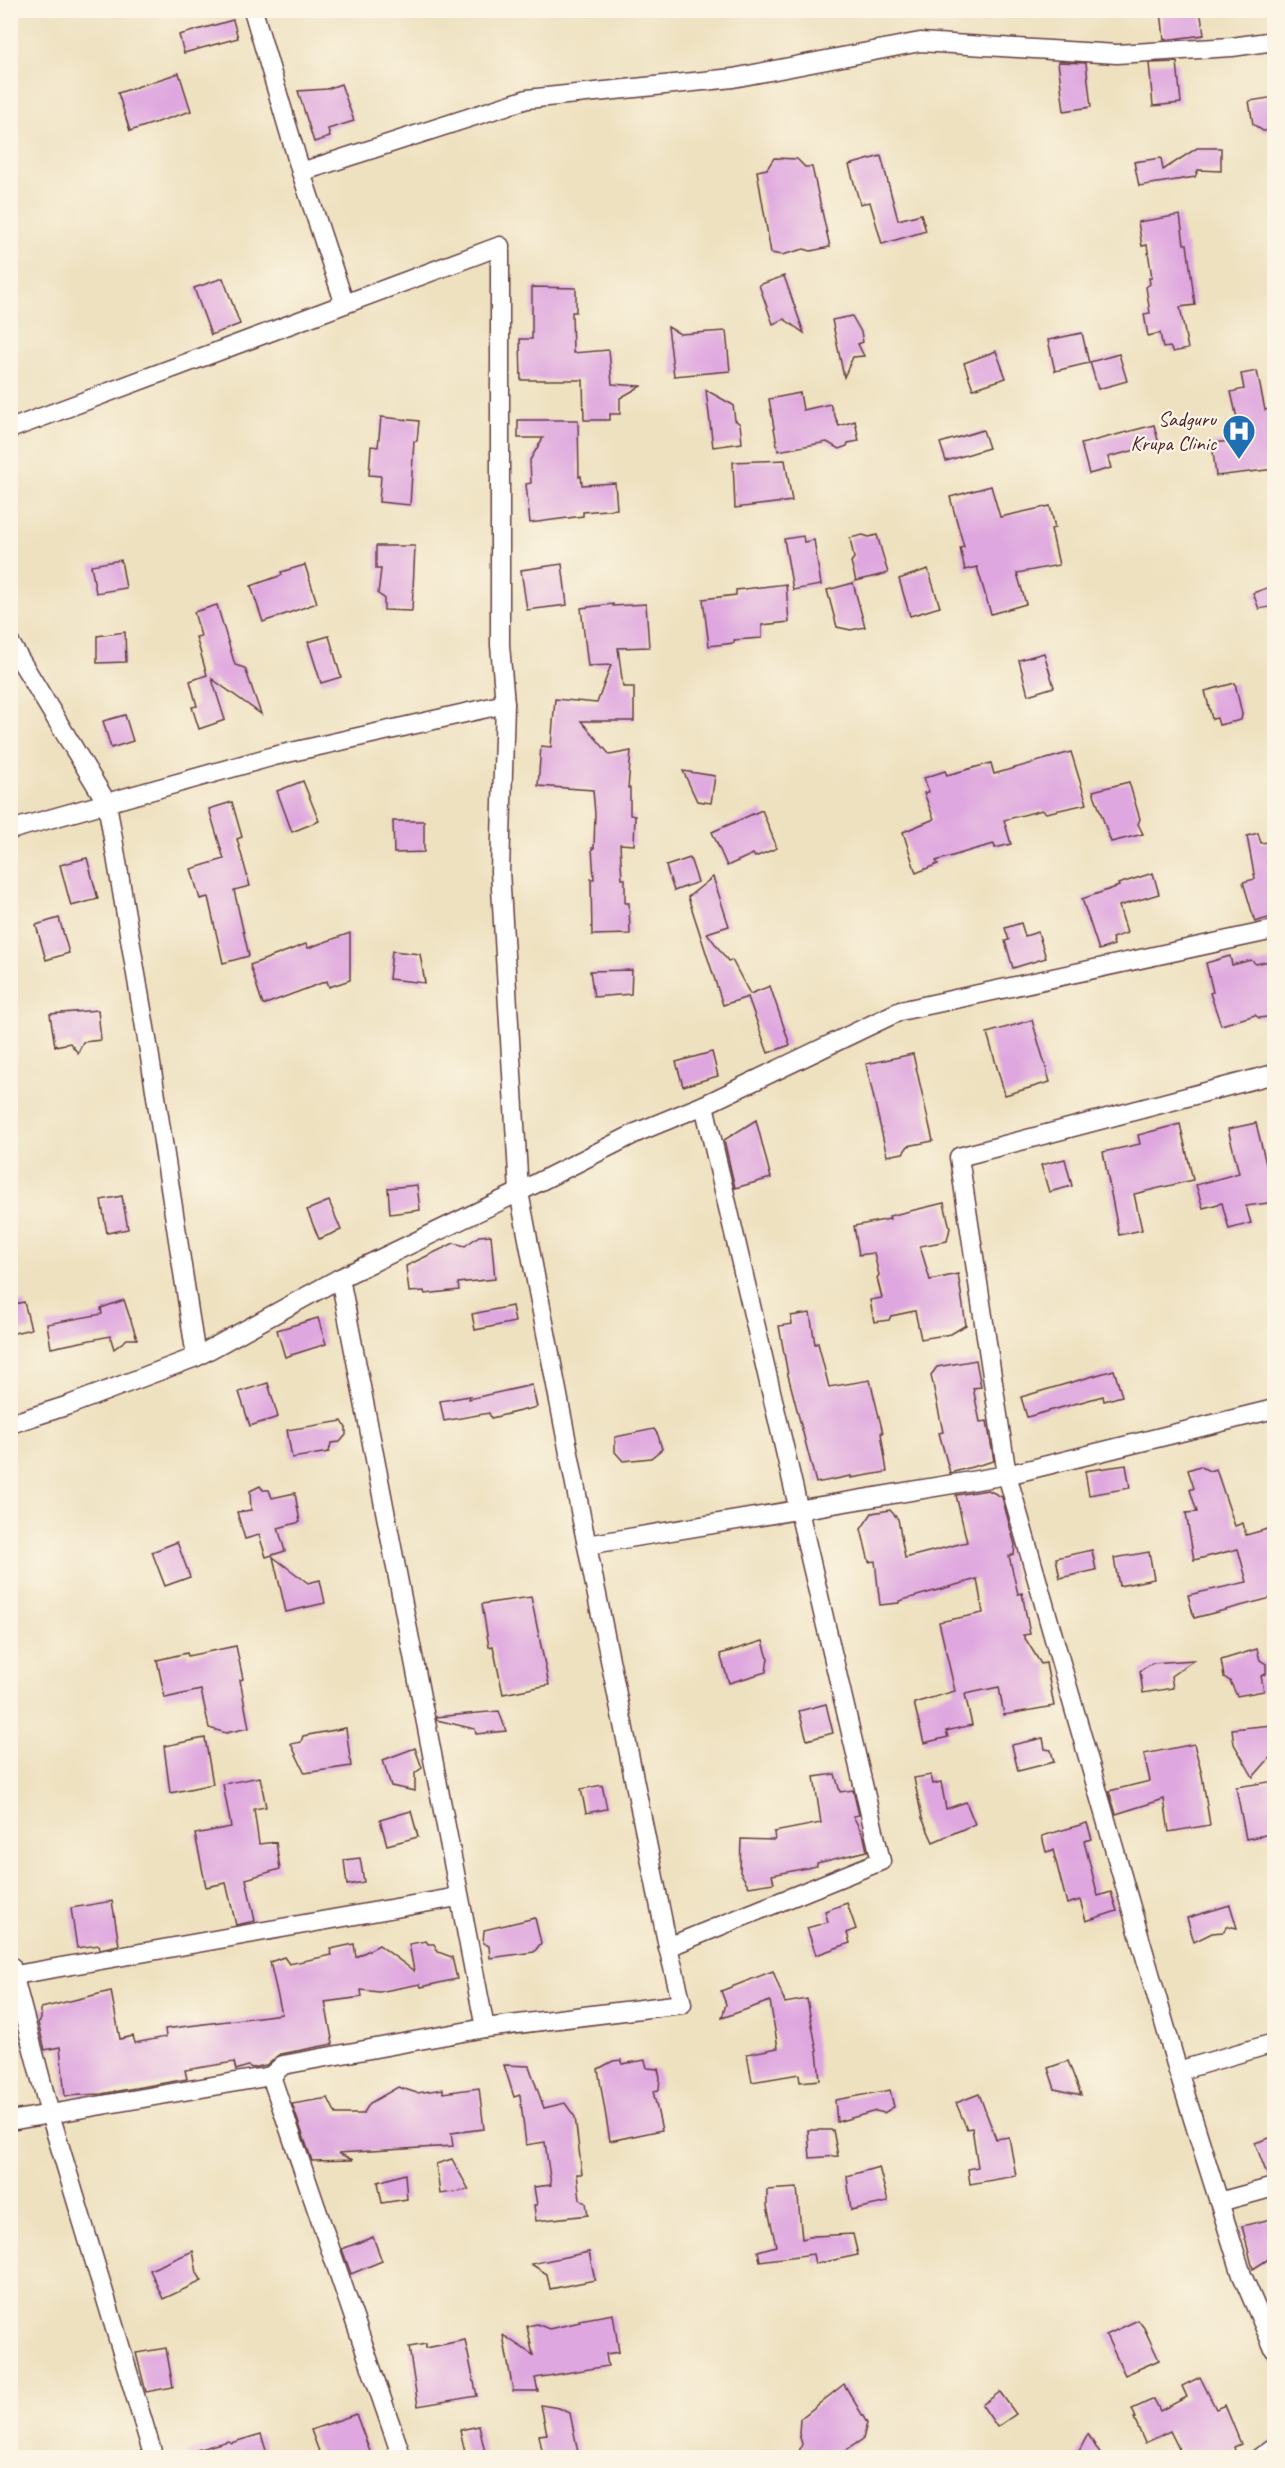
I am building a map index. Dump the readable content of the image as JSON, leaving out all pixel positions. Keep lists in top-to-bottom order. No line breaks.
{"places":{"hospital":["Sadguru Krupa Clinic"]}}
